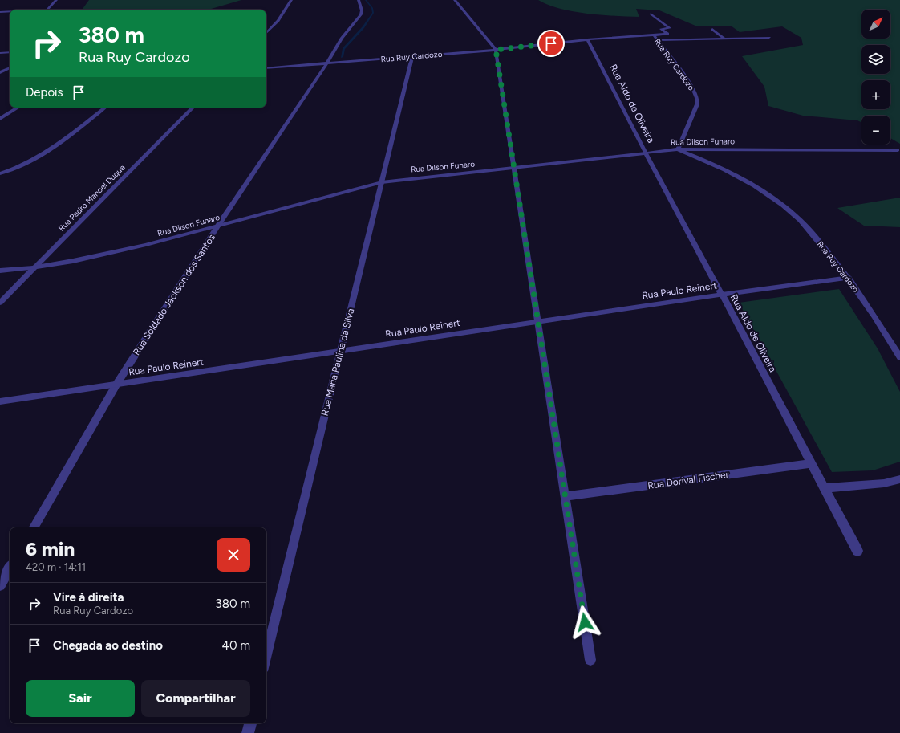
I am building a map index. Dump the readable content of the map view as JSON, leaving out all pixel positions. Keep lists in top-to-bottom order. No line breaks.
{"streets":{"street":["Rua Ruy Cardozo","Rua Aldo de Oliveira","Rua Dilson Funaro","Rua Pedro Manoel Duque","Rua Paulo Reinert","Rua Soldado Jackson dos Santos","Rua Maria Paulina da Silva","Rua Dorival Fischer"]},"crossings":[["Rua Ruy Cardozo","Rua Aldo de Oliveira"],["Rua Ruy Cardozo","Rua Dilson Funaro"],["Rua Ruy Cardozo","Rua Paulo Reinert"],["Rua Ruy Cardozo","Rua Soldado Jackson dos Santos"],["Rua Ruy Cardozo","Rua Maria Paulina da Silva"],["Rua Aldo de Oliveira","Rua Dilson Funaro"],["Rua Aldo de Oliveira","Rua Paulo Reinert"],["Rua Aldo de Oliveira","Rua Dorival Fischer"],["Rua Dilson Funaro","Rua Pedro Manoel Duque"],["Rua Dilson Funaro","Rua Soldado Jackson dos Santos"],["Rua Dilson Funaro","Rua Maria Paulina da Silva"],["Rua Paulo Reinert","Rua Soldado Jackson dos Santos"],["Rua Paulo Reinert","Rua Maria Paulina da Silva"]],"north":"top right","page":{"map_buttons":["+","−"],"turn":["380 m","Rua Ruy Cardozo"],"then":"Depois","heading":["6 min","420 m · 14:11"],"list":[{"name":"Vire à direita","note":"Rua Ruy Cardozo","value":"380 m"},{"name":"Chegada ao destino","value":"40 m"}],"buttons":["Sair","Compartilhar"]}}
